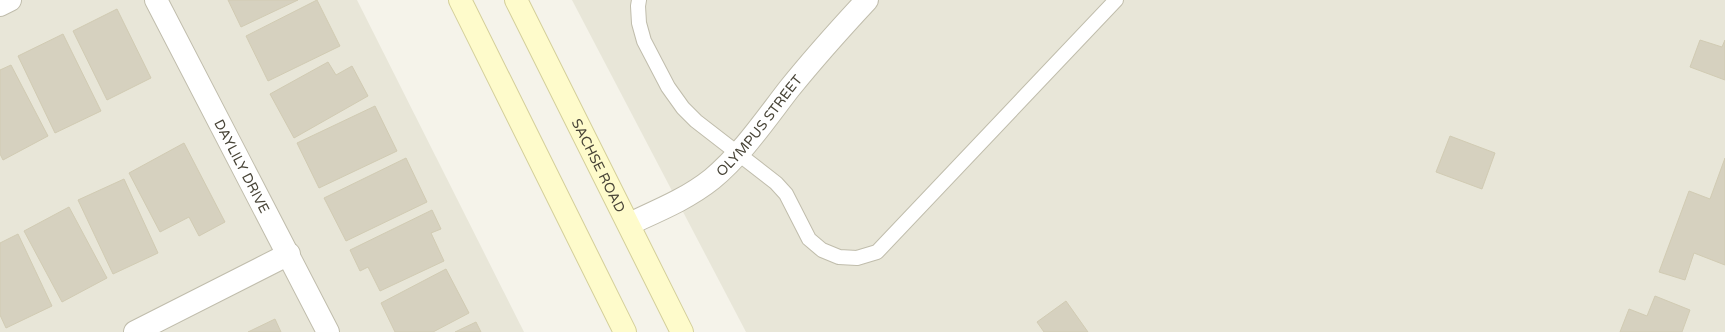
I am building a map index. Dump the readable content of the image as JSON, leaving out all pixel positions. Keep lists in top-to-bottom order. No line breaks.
{"streets":{"main road":["SACHSE ROAD"],"street":["OLYMPUS STREET","DAYLILY DRIVE"]},"crossings":[["OLYMPUS STREET","SACHSE ROAD"]]}
